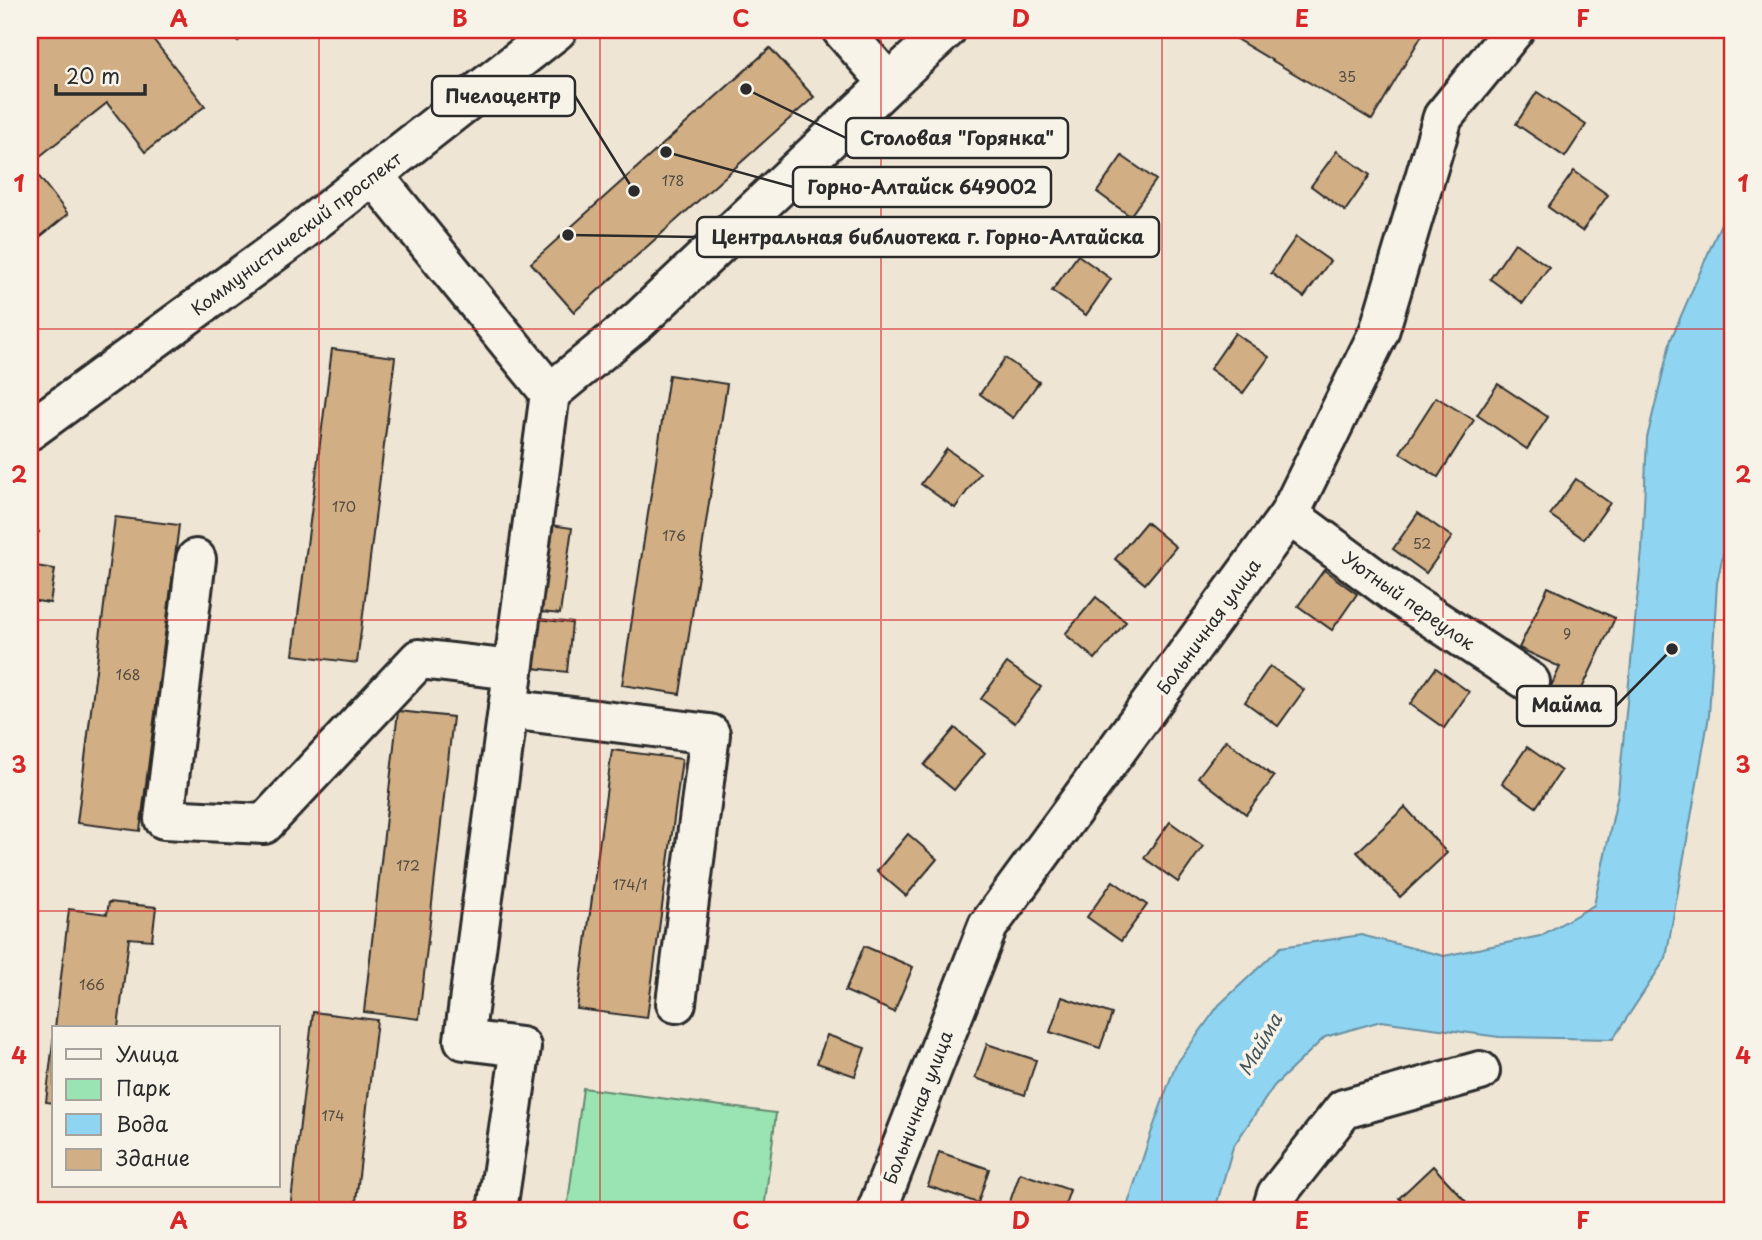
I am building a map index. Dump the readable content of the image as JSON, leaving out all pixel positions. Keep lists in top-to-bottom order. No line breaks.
{"streets":{"street":["Коммунистический проспект","Уютный переулок","Больничная улица"]},"crossings":[["Уютный переулок","Больничная улица"]],"water":["Майма"],"places":["Столовая \"Горянка\"","Горно-Алтайск 649002","Пчелоцентр","Центральная библиотека г. Горно-Алтайска","Майма"],"house_numbers":["35","178","170","176","52","9","168","172","174/1","166","174"],"legend":["Улица","Парк","Вода","Здание"],"scale_bar":"20 m","grid":{"columns":["A","B","C","D","E","F"],"rows":["1","2","3","4"]}}
